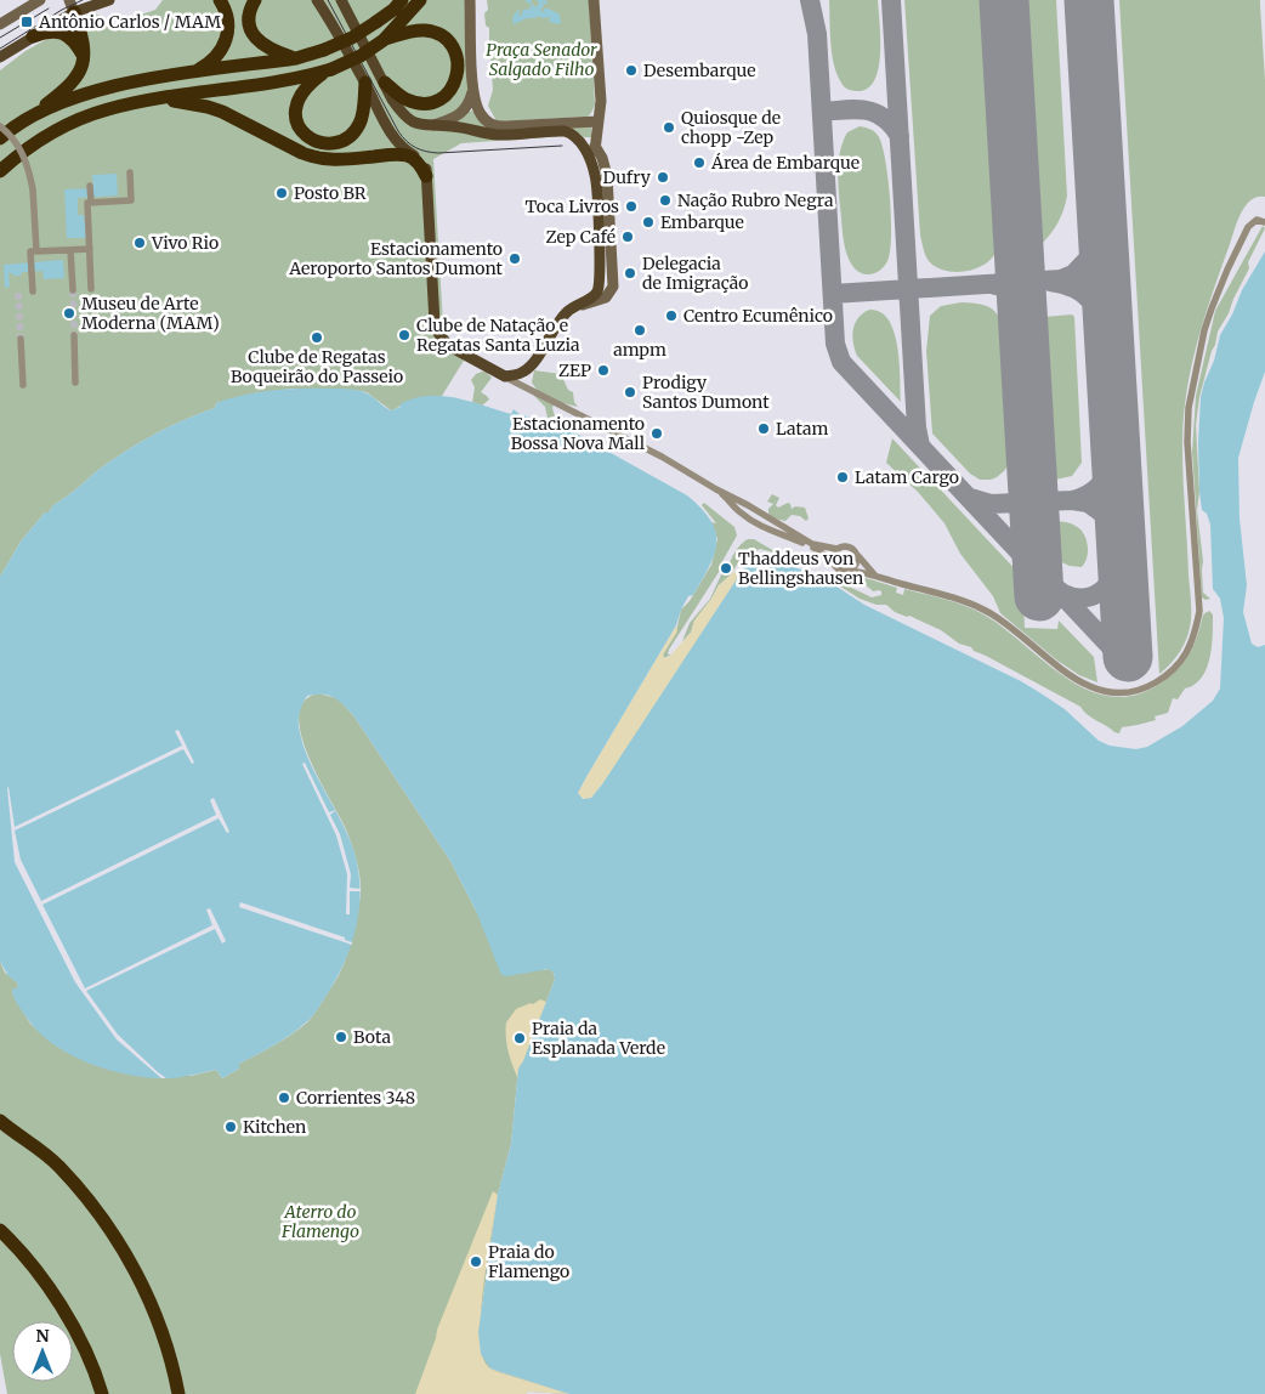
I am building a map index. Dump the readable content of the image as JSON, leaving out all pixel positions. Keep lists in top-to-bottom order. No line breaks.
{"parks":["Praça Senador Salgado Filho","Aterro do Flamengo"],"places":{"transit":["Antônio Carlos / MAM"],"other":["Desembarque","Quiosque de chopp -Zep","Área de Embarque","Dufry","Posto BR","Nação Rubro Negra","Toca Livros","Embarque","Zep Café","Vivo Rio","Estacionamento Aeroporto Santos Dumont","Delegacia de Imigração","Museu de Arte Moderna (MAM)","Centro Ecumênico","ampm","Clube de Natação e Regatas Santa Luzia","Clube de Regatas Boqueirão do Passeio","ZEP","Prodigy Santos Dumont","Latam","Estacionamento Bossa Nova Mall","Latam Cargo","Thaddeus von Bellingshausen","Bota","Praia da Esplanada Verde","Corrientes 348","Kitchen","Praia do Flamengo"]},"north":"top"}
